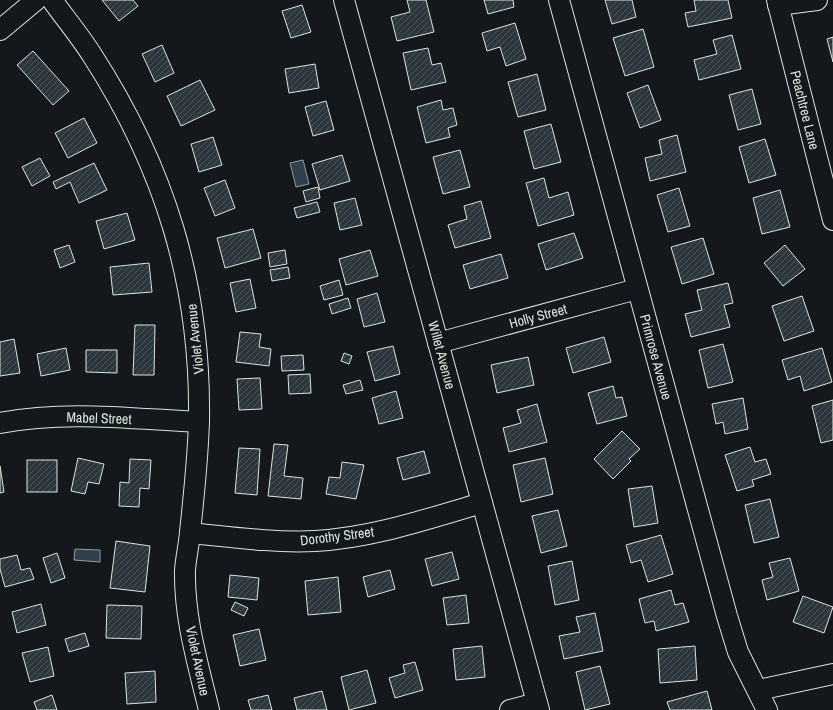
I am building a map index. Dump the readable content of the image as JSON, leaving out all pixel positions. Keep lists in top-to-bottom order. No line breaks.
{"streets":{"street":["Peachtree Lane","Holly Street","Violet Avenue","Willet Avenue","Primrose Avenue","Mabel Street","Dorothy Street"]},"crossings":[["Holly Street","Willet Avenue"],["Holly Street","Primrose Avenue"],["Violet Avenue","Mabel Street"],["Violet Avenue","Dorothy Street"],["Willet Avenue","Dorothy Street"]]}
